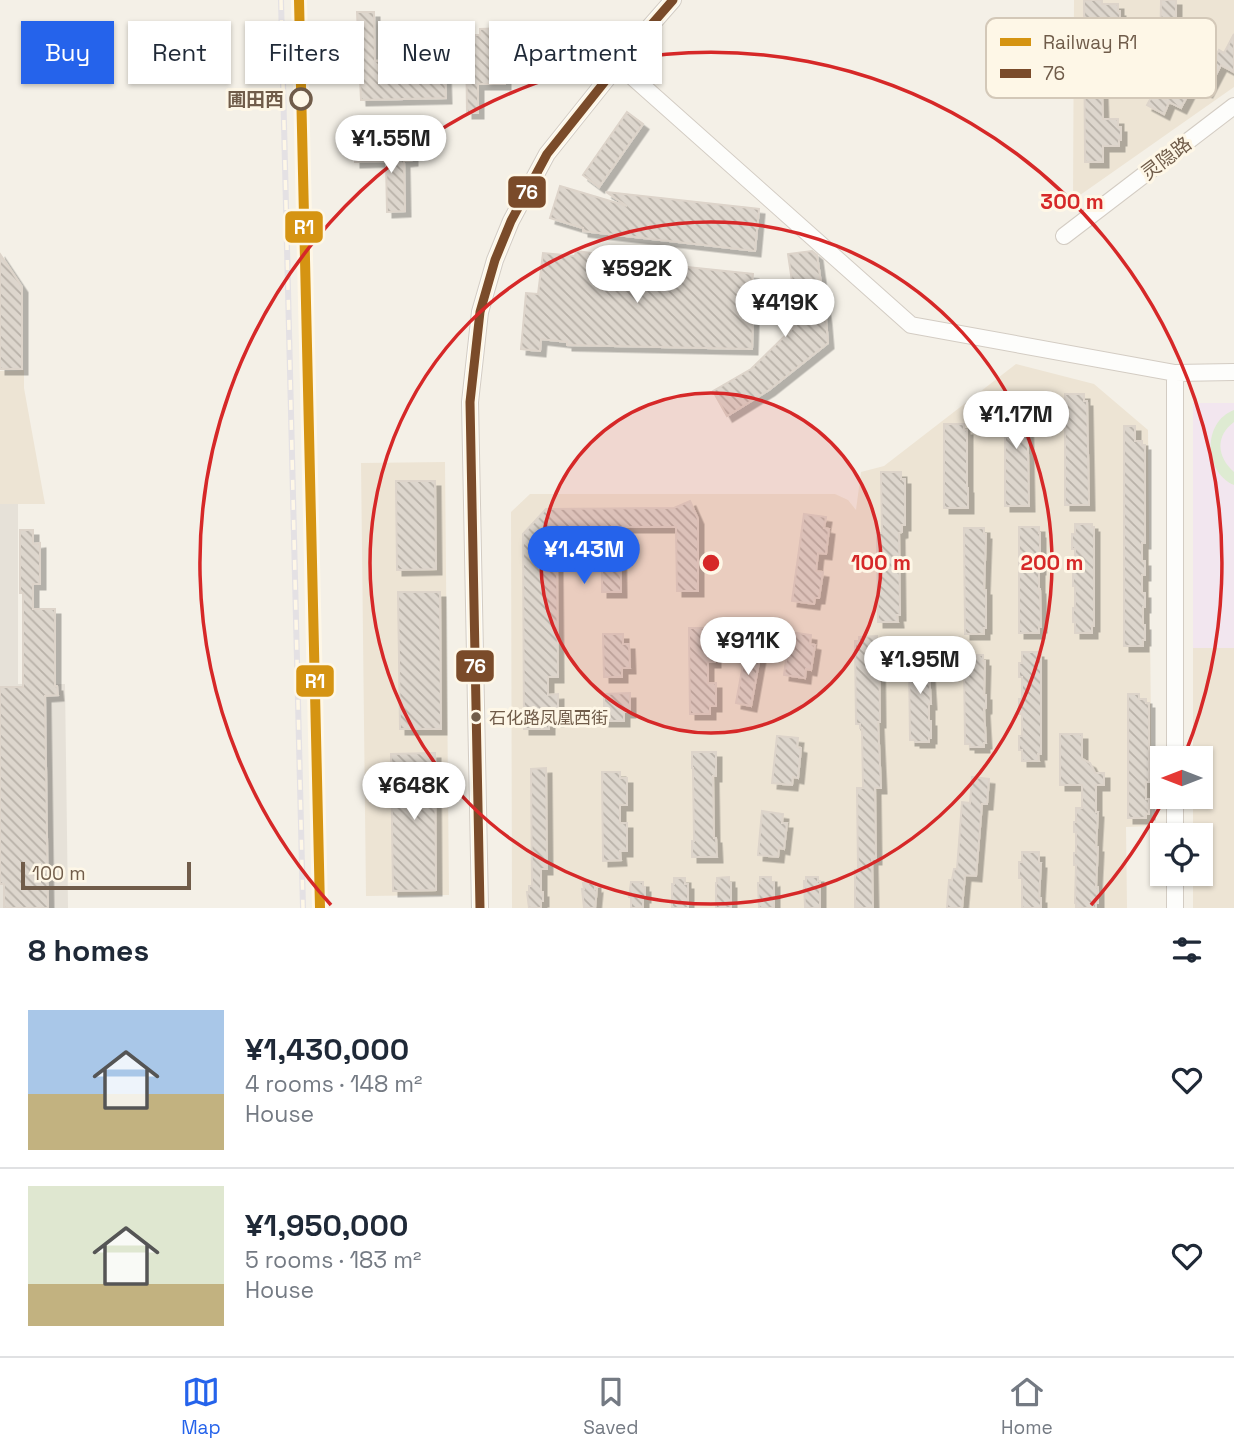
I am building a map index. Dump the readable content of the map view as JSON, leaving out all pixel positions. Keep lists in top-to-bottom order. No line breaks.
{"streets":{"street":["灵隐路"]},"places":["圃田西","石化路凤凰西街"],"lines":["rail line R1","transit line 76"],"legend":["Railway R1","76"],"scale_bar":"100 m","north":"left","page":{"chip":["Buy","Rent","Filters","New","Apartment"],"price":["¥1.55M","¥592K","¥419K","¥1.17M","¥1.43M","¥911K","¥1.95M","¥648K"],"scale":"100 m","heading":"8 homes","list":[{"name":"¥1,430,000","note":"4 rooms · 148 m² · House"},{"name":"¥1,950,000","note":"5 rooms · 183 m² · House"}],"tabs":["Map","Saved","Home"]},"rings":["300 m","100 m","200 m"]}
